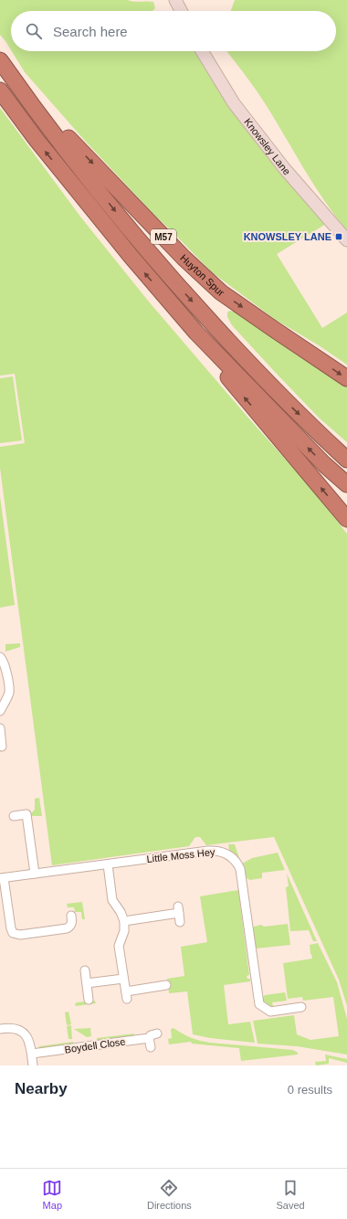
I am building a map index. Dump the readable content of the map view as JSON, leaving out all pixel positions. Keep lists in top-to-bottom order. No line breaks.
{"streets":{"highway":["M57","Huyton Spur"],"main road":["Knowsley Lane"],"street":["Little Moss Hey","Boydell Close"]},"crossings":[["M57","Huyton Spur"]],"places":{"transit":["KNOWSLEY LANE"]},"page":{"search":"Search here","heading":["Nearby","0 results"],"nav":["Map","Directions","Saved"]}}
